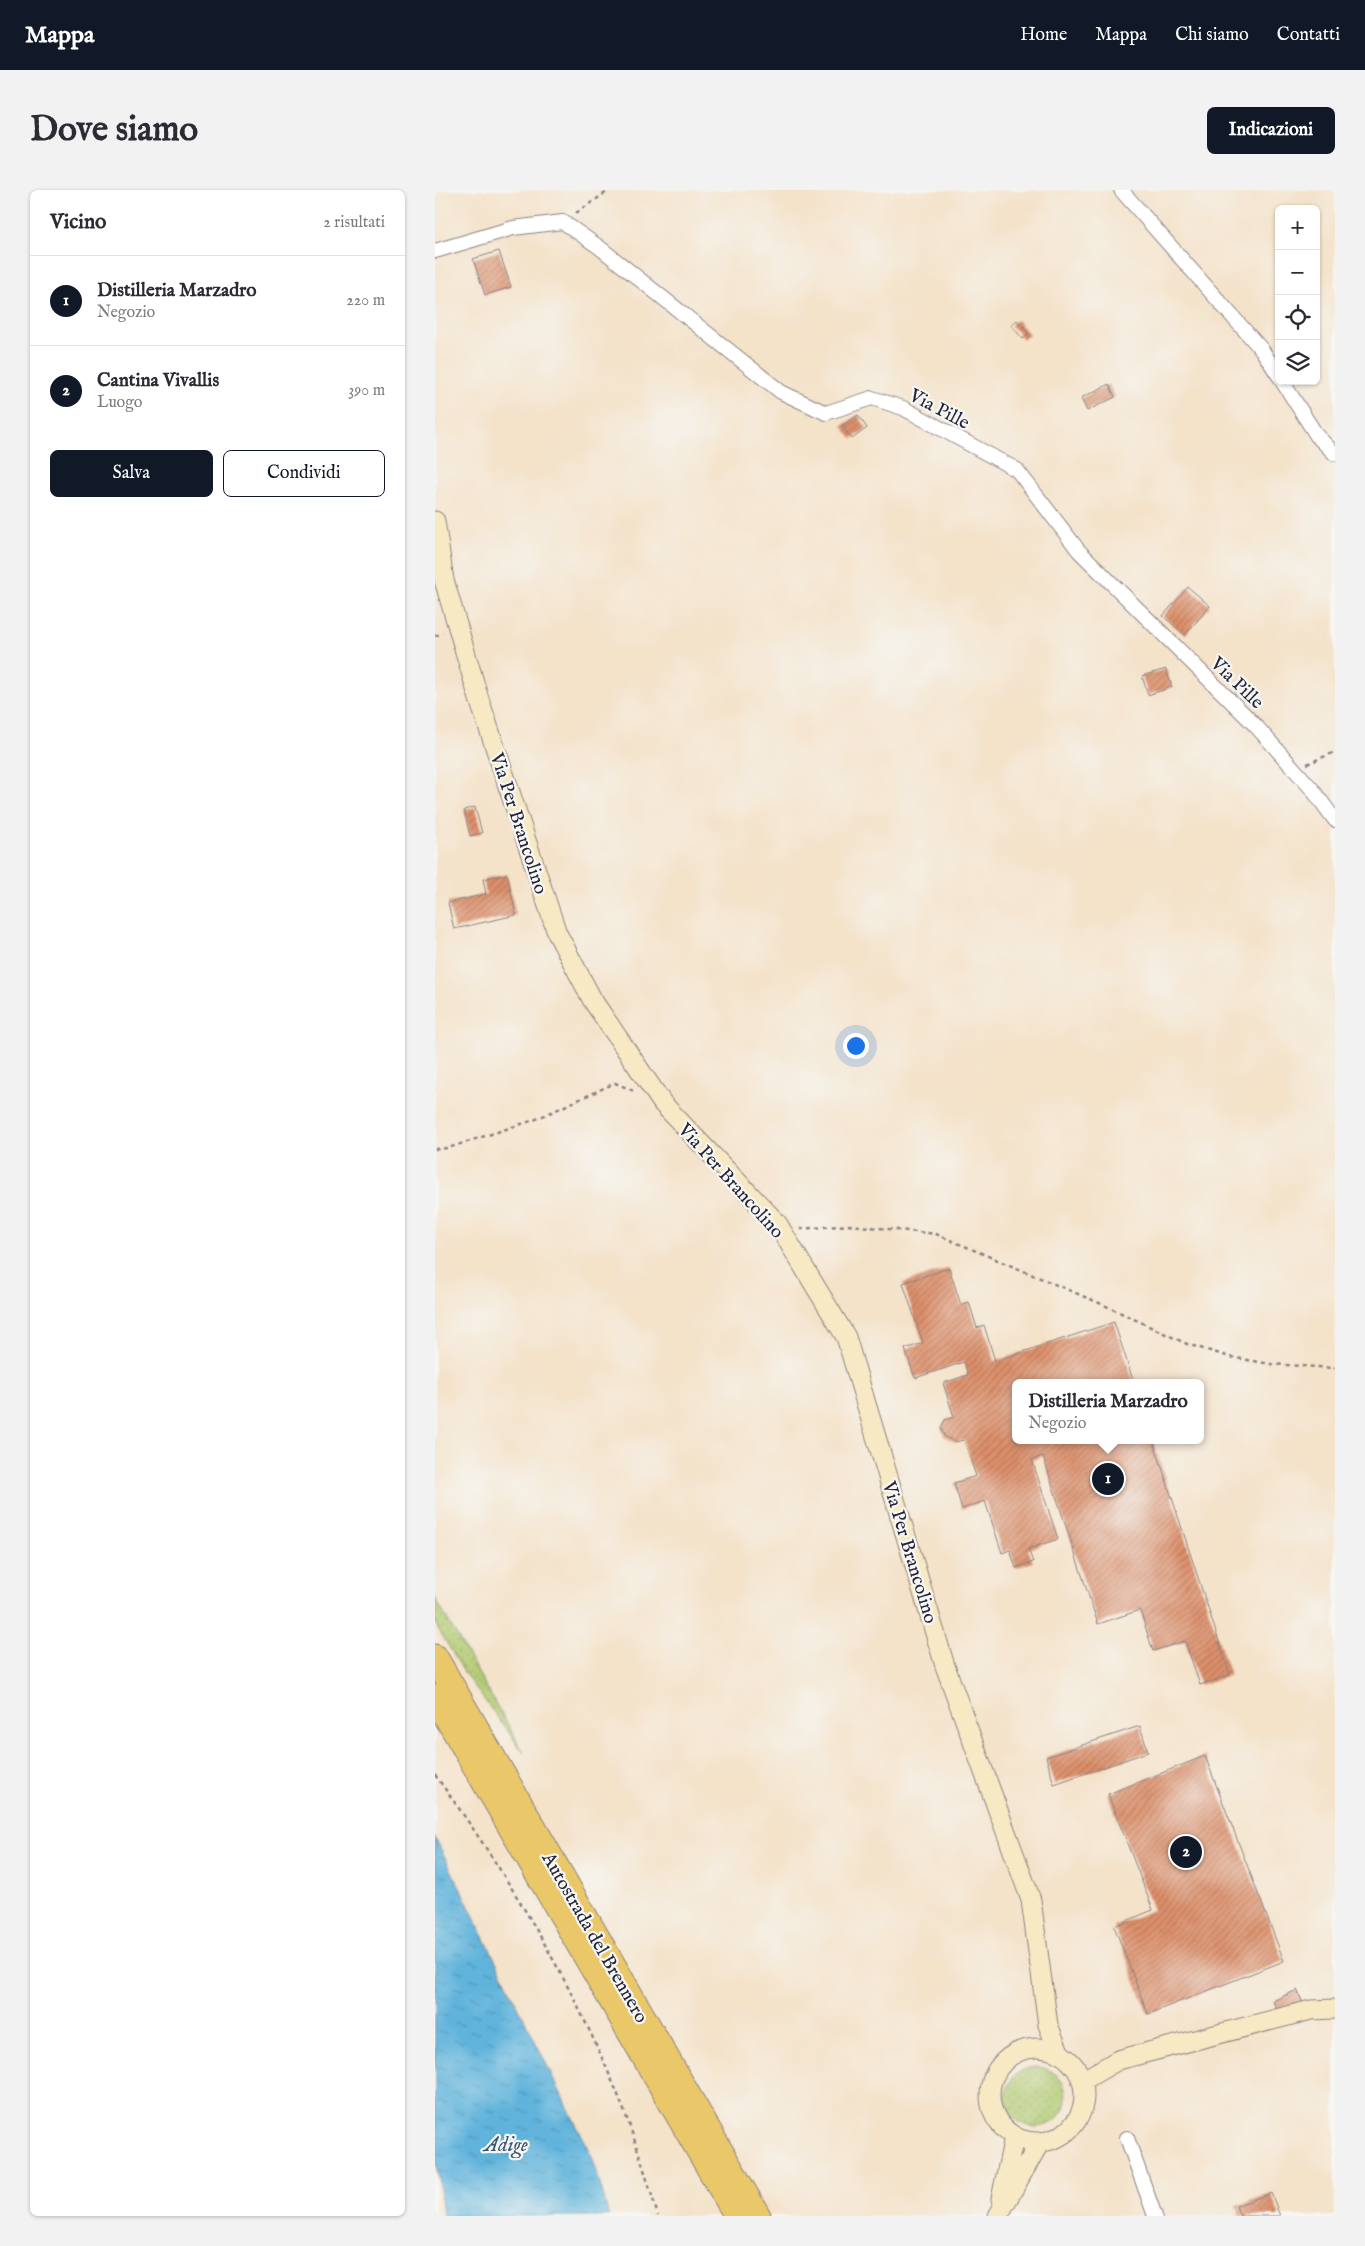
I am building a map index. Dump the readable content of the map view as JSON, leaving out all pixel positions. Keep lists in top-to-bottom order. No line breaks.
{"streets":{"highway":["Autostrada del Brennero"],"main road":["Via Per Brancolino"],"street":["Via Pille"]},"water":["Adige"],"page":{"header":"Mappa","nav":["Home","Mappa","Chi siamo","Contatti"],"buttons":["Indicazioni",["Salva","Condividi"]],"title":"Dove siamo","heading":["Vicino","2 risultati"],"map_buttons":["+","−"],"list":[{"mark":"1","name":"Distilleria Marzadro","note":"Negozio","value":"220 m"},{"mark":"2","name":"Cantina Vivallis","note":"Luogo","value":"390 m"}],"popup":["Distilleria Marzadro","Negozio"],"pins":["1","2"]}}
